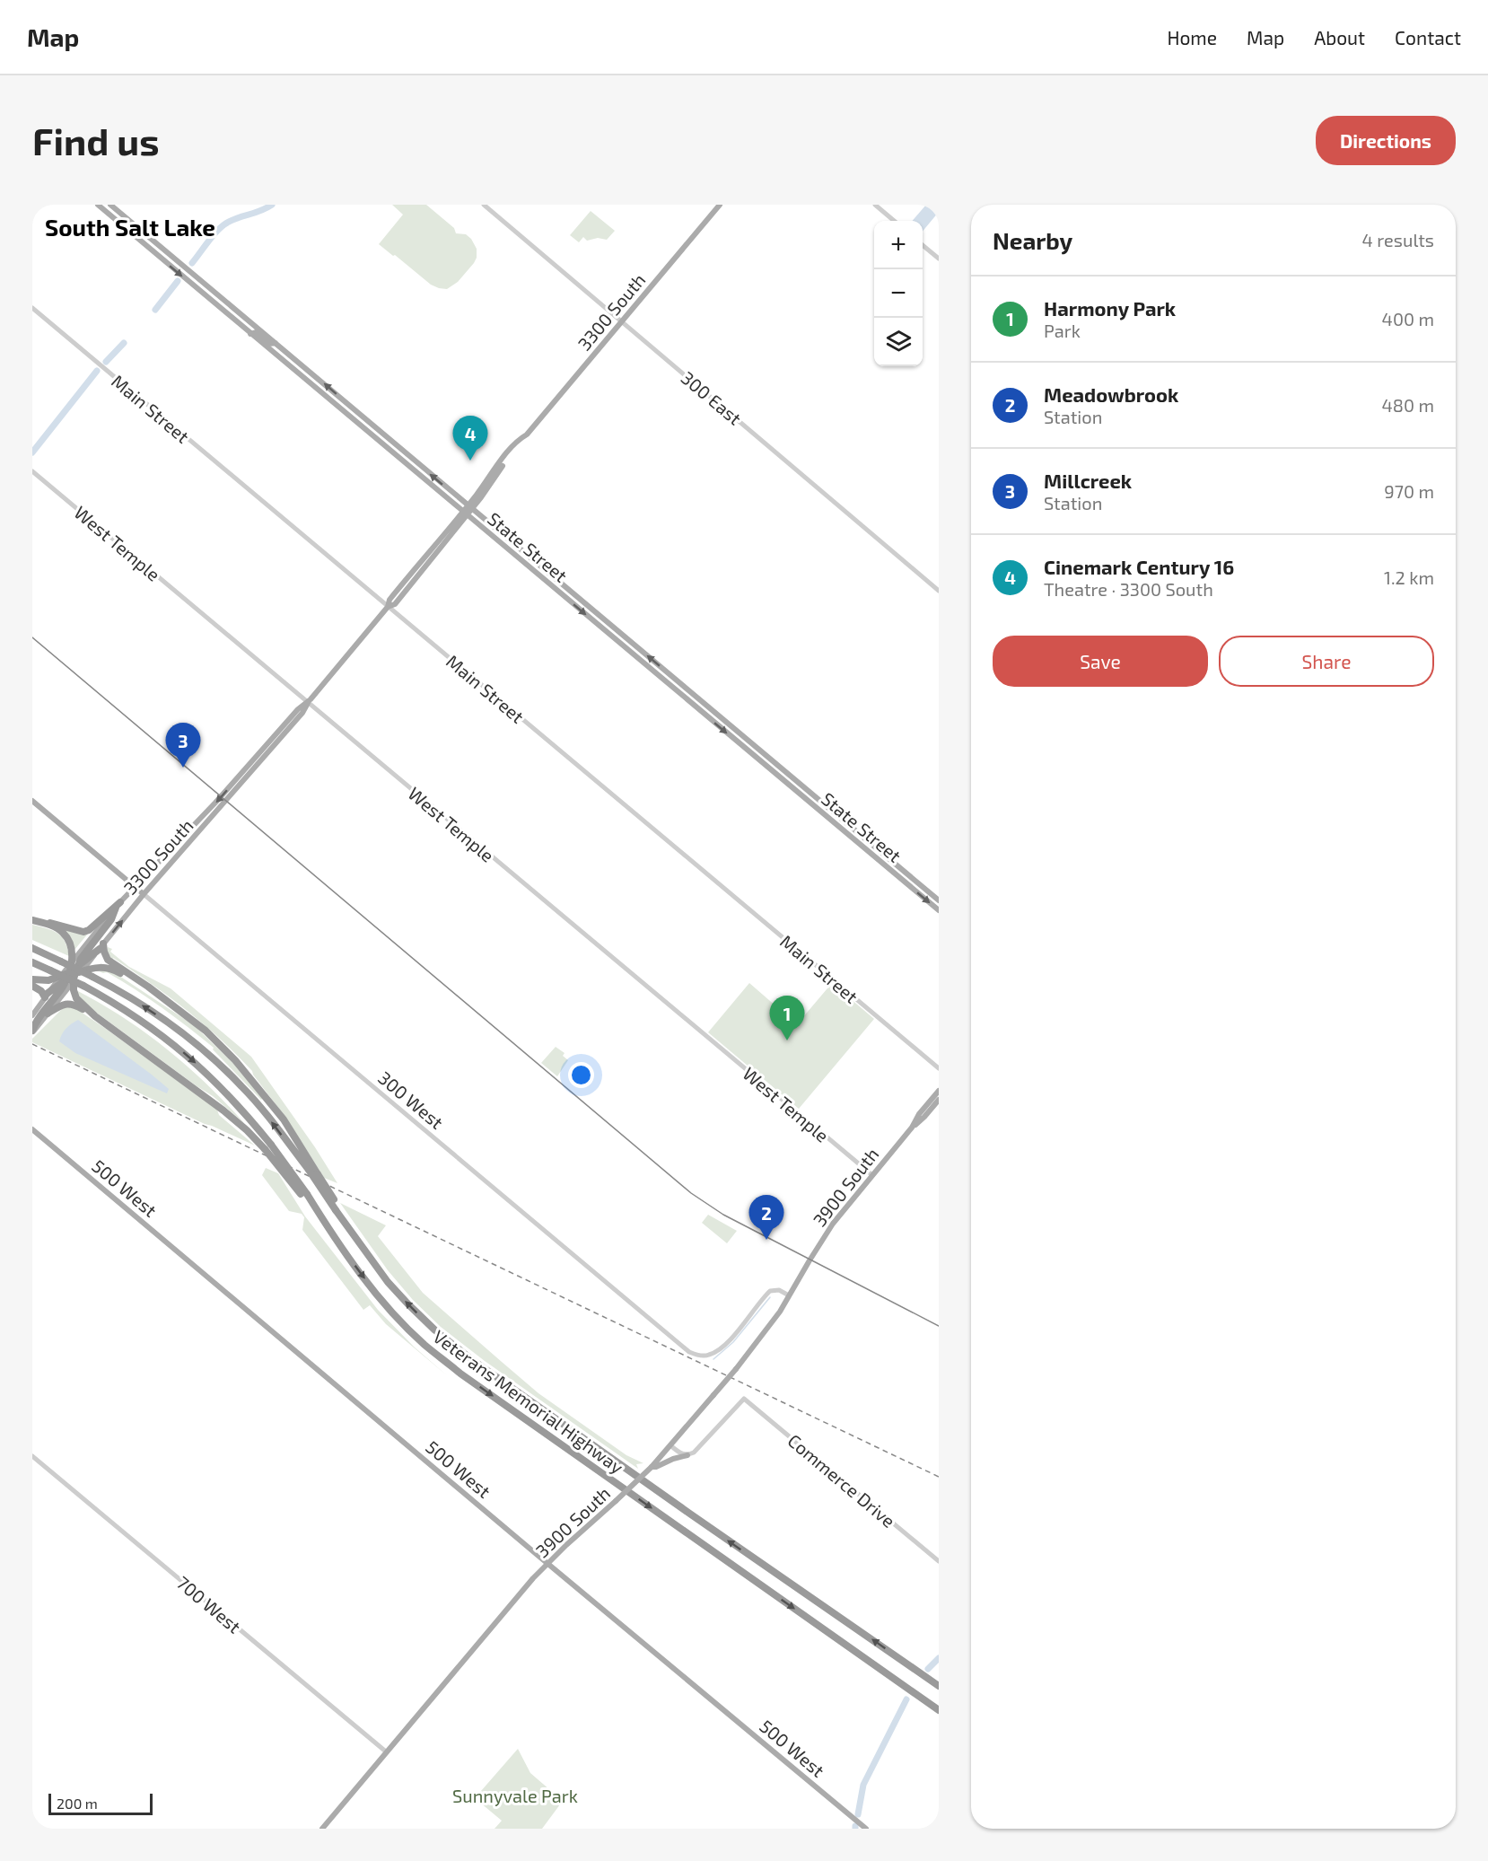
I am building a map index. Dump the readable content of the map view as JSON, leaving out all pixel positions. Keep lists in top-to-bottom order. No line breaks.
{"streets":{"highway":["Veterans Memorial Highway"],"main road":["3300 South","State Street","300 West","3900 South","500 West"],"street":["300 East","Main Street","West Temple","Commerce Drive","700 West"]},"crossings":[["3300 South","300 East"],["3300 South","Main Street"],["3300 South","West Temple"],["3300 South","State Street"],["3300 South","300 West"],["West Temple","3900 South"],["300 West","3900 South"],["3900 South","500 West"],["3900 South","700 West"]],"districts":["South Salt Lake"],"parks":["Sunnyvale Park"],"scale_bar":"200 m","page":{"header":"Map","nav":["Home","Map","About","Contact"],"buttons":["Directions",["Save","Share"]],"title":"Find us","heading":["Nearby","4 results"],"map_buttons":["+","−"],"list":[{"mark":"1","name":"Harmony Park","note":"Park","value":"400 m"},{"mark":"2","name":"Meadowbrook","note":"Station","value":"480 m"},{"mark":"3","name":"Millcreek","note":"Station","value":"970 m"},{"mark":"4","name":"Cinemark Century 16","note":"Theatre · 3300 South","value":"1.2 km"}],"pins":["4","3","1","2"],"scale":"200 m"}}
